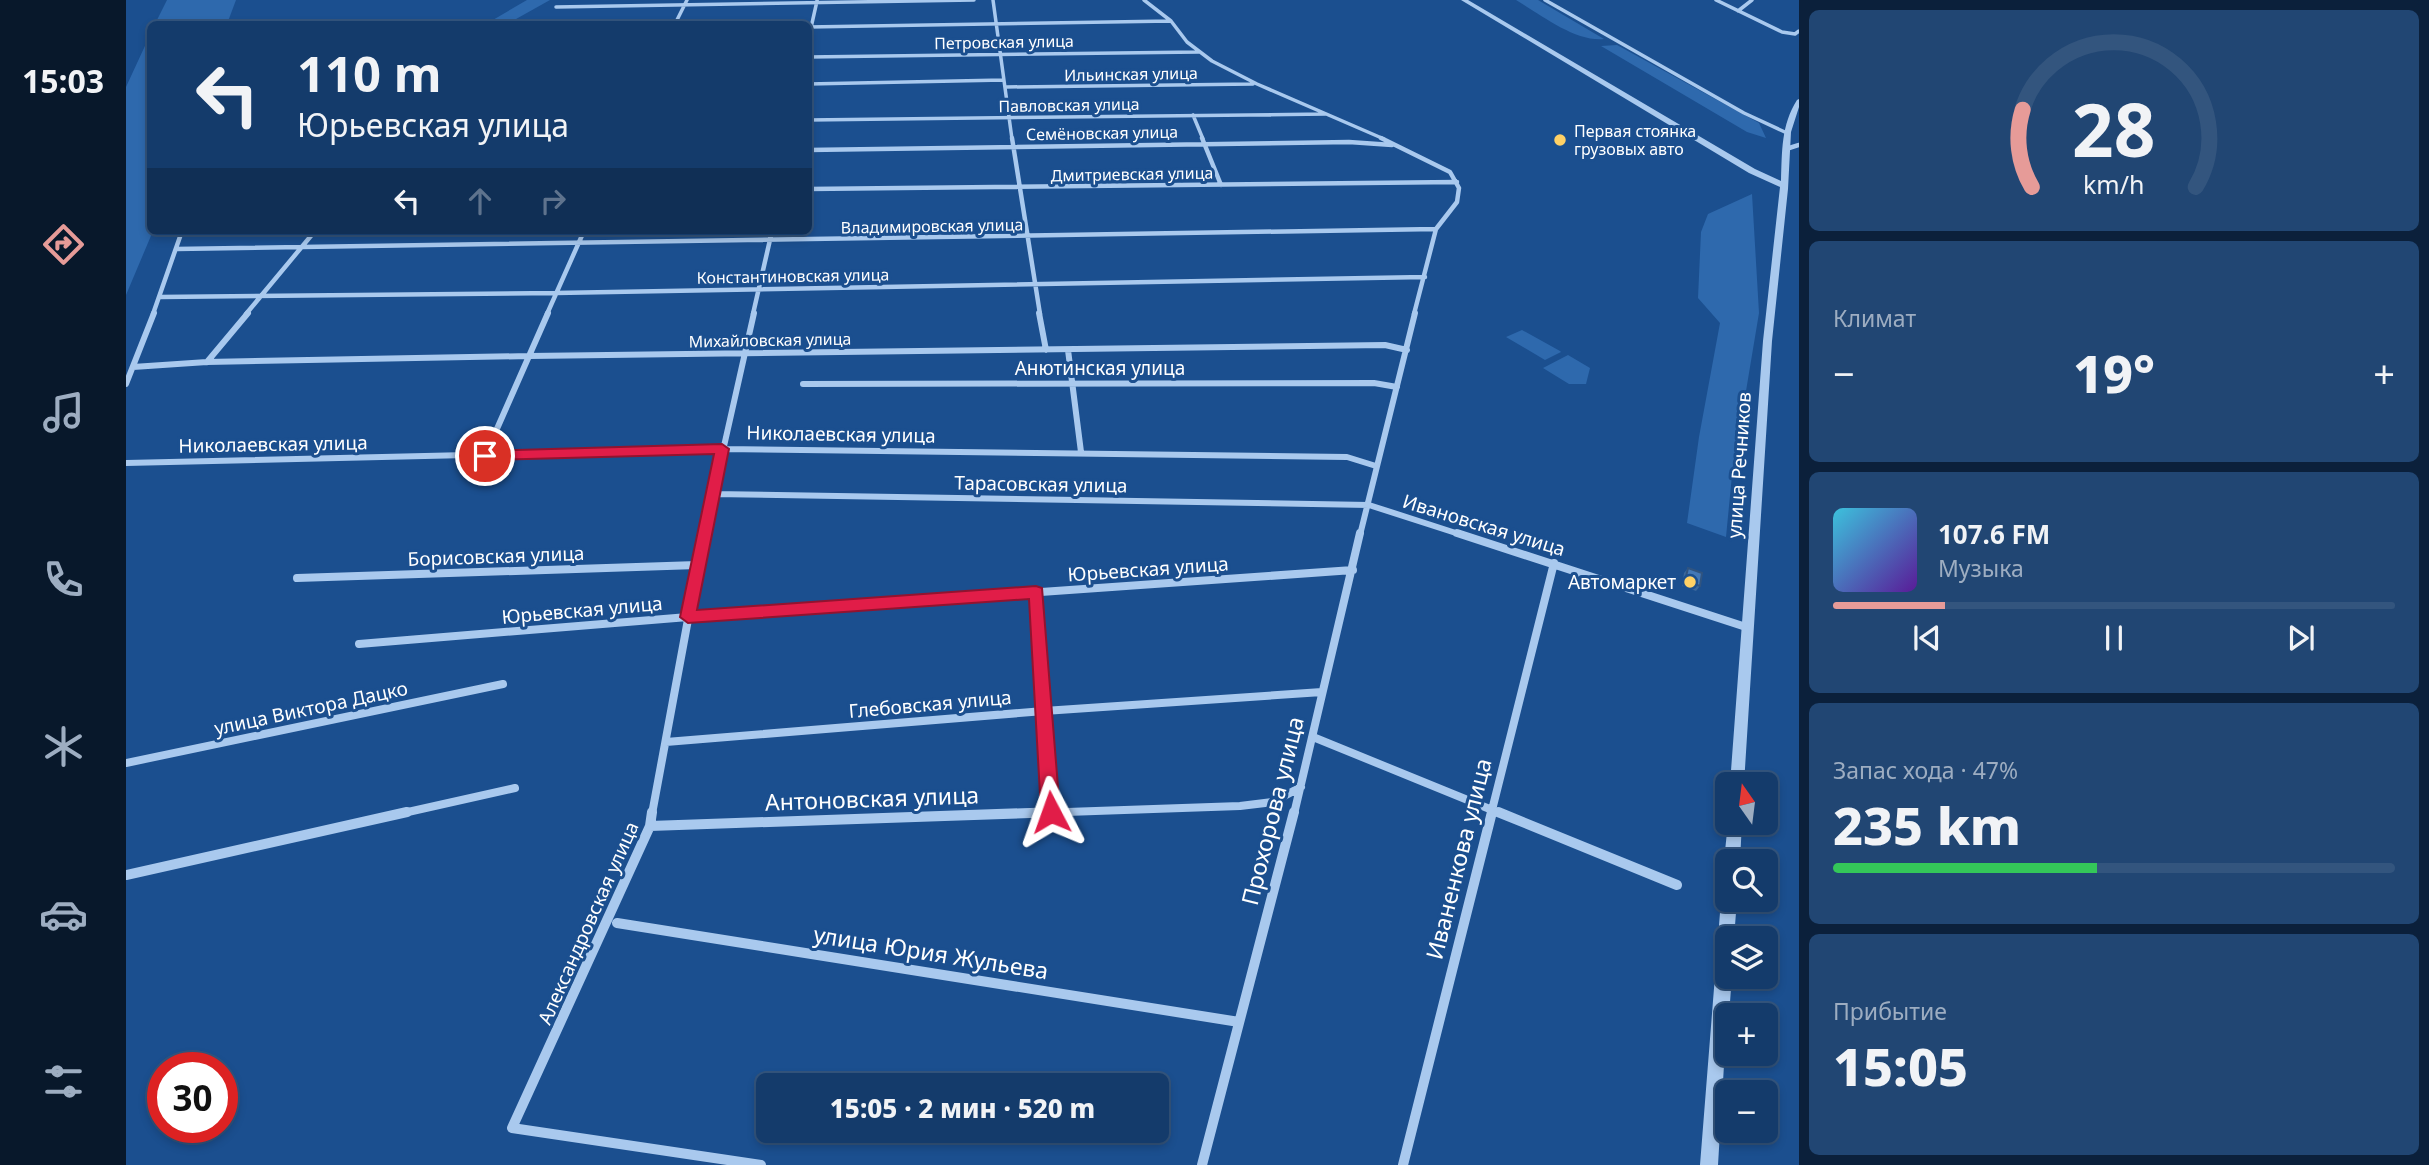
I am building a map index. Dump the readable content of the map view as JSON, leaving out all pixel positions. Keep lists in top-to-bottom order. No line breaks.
{"streets":{"street":["Петровская улица","Ильинская улица","Павловская улица","Семёновская улица","Дмитриевская улица","Владимировская улица","Константиновская улица","Михайловская улица","Анютинская улица","Николаевская улица","улица Речников","Тарасовская улица","Ивановская улица","Борисовская улица","Юрьевская улица","Глебовская улица","улица Виктора Дацко","Антоновская улица","Прохорова улица","Иваненкова улица","Александровская улица","улица Юрия Жульева"]},"crossings":[["Владимировская улица","Александровская улица"],["Константиновская улица","Александровская улица"],["Михайловская улица","Александровская улица"],["Николаевская улица","Прохорова улица"],["Николаевская улица","Александровская улица"],["улица Речников","Ивановская улица"],["Тарасовская улица","Ивановская улица"],["Тарасовская улица","Прохорова улица"],["Тарасовская улица","Александровская улица"],["Ивановская улица","Прохорова улица"],["Ивановская улица","Иваненкова улица"],["Борисовская улица","Александровская улица"],["Юрьевская улица","Прохорова улица"],["Юрьевская улица","Александровская улица"],["Глебовская улица","Прохорова улица"],["Глебовская улица","Александровская улица"],["Антоновская улица","Прохорова улица"],["Антоновская улица","Александровская улица"],["Прохорова улица","улица Юрия Жульева"]],"places":["Первая стоянка грузовых авто","Автомаркет"],"north":"top","page":{"tabs":"15:03","turn":["110 m","Юрьевская улица"],"tile":["Климат",["Запас хода · 47%","235 km"],["Прибытие","15:05"]],"heat":["−","19°","+"],"song":["107.6 FM","Музыка"],"map_buttons":["+","−"],"limit":"30","trip":"15:05 · 2 мин · 520 m","gauge":["28","km/h"]}}
